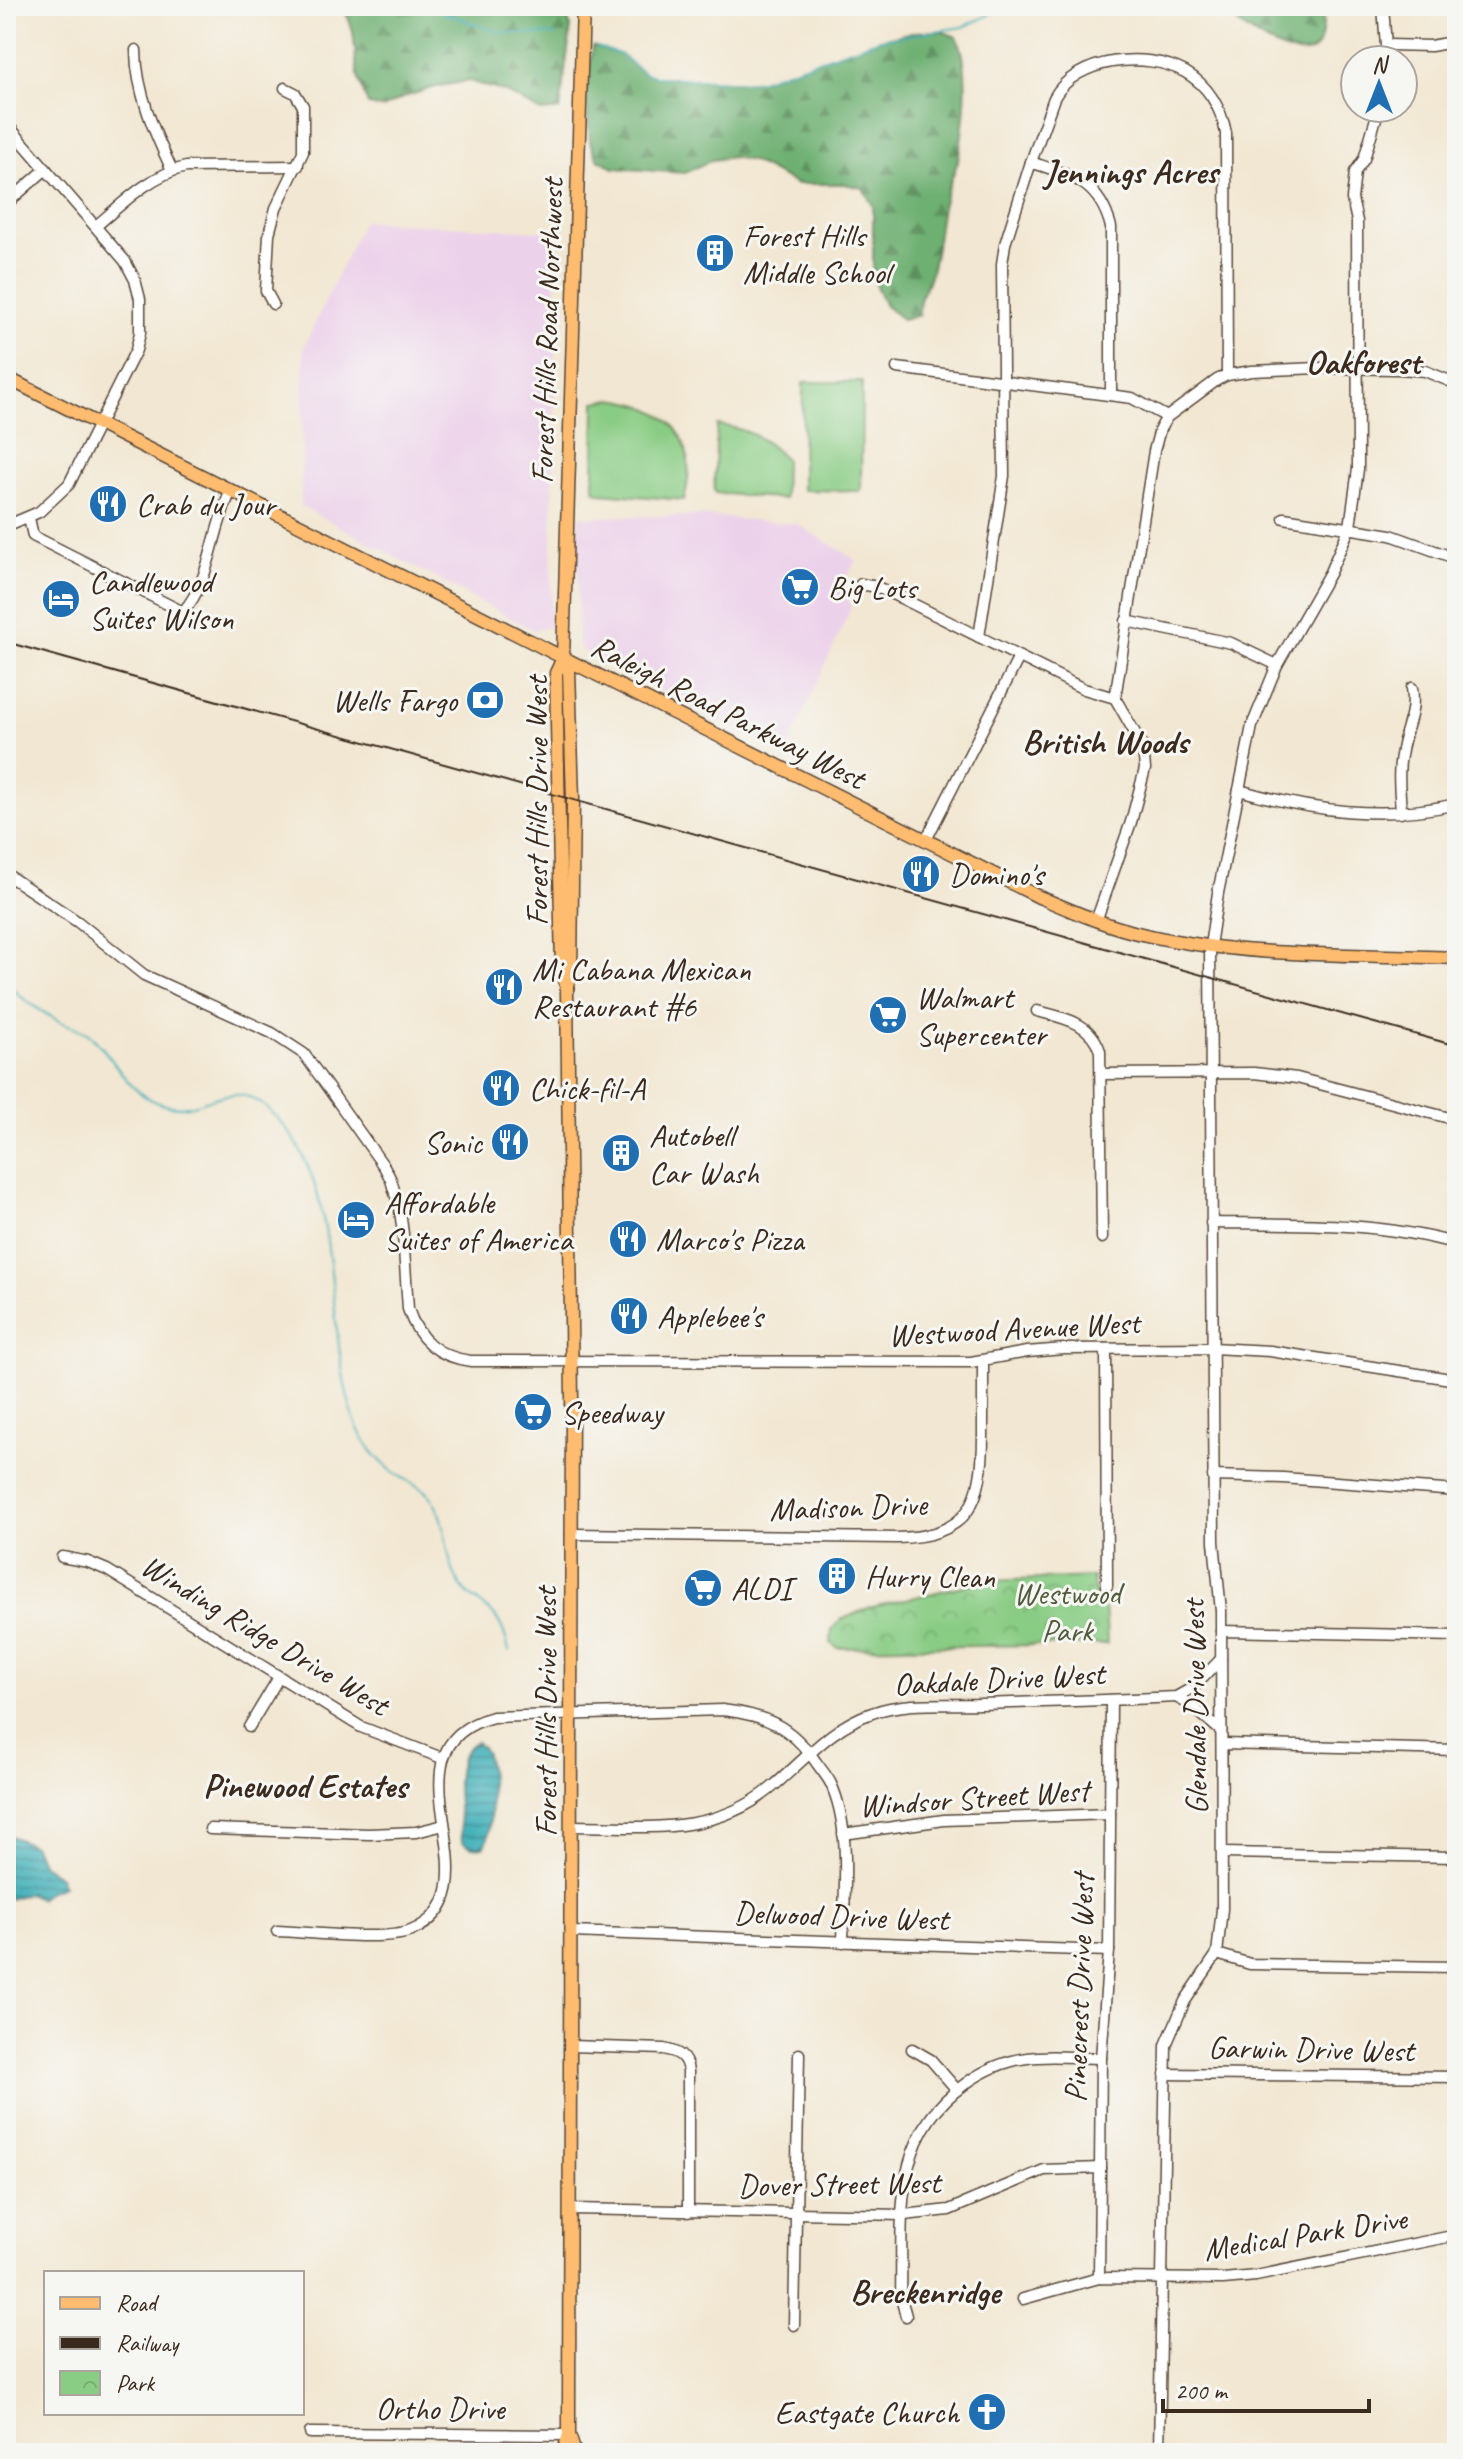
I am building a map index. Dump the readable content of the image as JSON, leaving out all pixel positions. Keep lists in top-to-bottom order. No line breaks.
{"streets":{"main road":["Forest Hills Road Northwest","Raleigh Road Parkway West","Forest Hills Drive West"],"street":["Westwood Avenue West","Madison Drive","Winding Ridge Drive West","Oakdale Drive West","Glendale Drive West","Windsor Street West","Delwood Drive West","Pinecrest Drive West","Garwin Drive West","Dover Street West","Medical Park Drive","Ortho Drive"]},"crossings":[["Forest Hills Road Northwest","Raleigh Road Parkway West"],["Forest Hills Road Northwest","Forest Hills Drive West"],["Raleigh Road Parkway West","Forest Hills Drive West"],["Raleigh Road Parkway West","Glendale Drive West"],["Forest Hills Drive West","Westwood Avenue West"],["Forest Hills Drive West","Madison Drive"],["Forest Hills Drive West","Oakdale Drive West"],["Forest Hills Drive West","Delwood Drive West"],["Forest Hills Drive West","Dover Street West"],["Forest Hills Drive West","Ortho Drive"],["Westwood Avenue West","Madison Drive"],["Westwood Avenue West","Glendale Drive West"],["Oakdale Drive West","Pinecrest Drive West"],["Glendale Drive West","Garwin Drive West"],["Glendale Drive West","Medical Park Drive"],["Windsor Street West","Pinecrest Drive West"],["Delwood Drive West","Pinecrest Drive West"],["Pinecrest Drive West","Dover Street West"],["Pinecrest Drive West","Medical Park Drive"]],"districts":["Jennings Acres","Oakforest","British Woods","Pinewood Estates","Breckenridge"],"parks":["Westwood Park"],"places":{"building":["Forest Hills Middle School","Autobell Car Wash","Hurry Clean"],"restaurant":["Crab du Jour","Domino's","Mi Cabana Mexican Restaurant #6","Chick-fil-A","Sonic","Marco's Pizza","Applebee's"],"supermarket":["Big Lots","Walmart Supercenter","Speedway","ALDI"],"hotel":["Candlewood Suites Wilson","Affordable Suites of America"],"bank":["Wells Fargo"],"church":["Eastgate Church"]},"legend":["Road","Railway","Park"],"scale_bar":"200 m","north":"top"}
